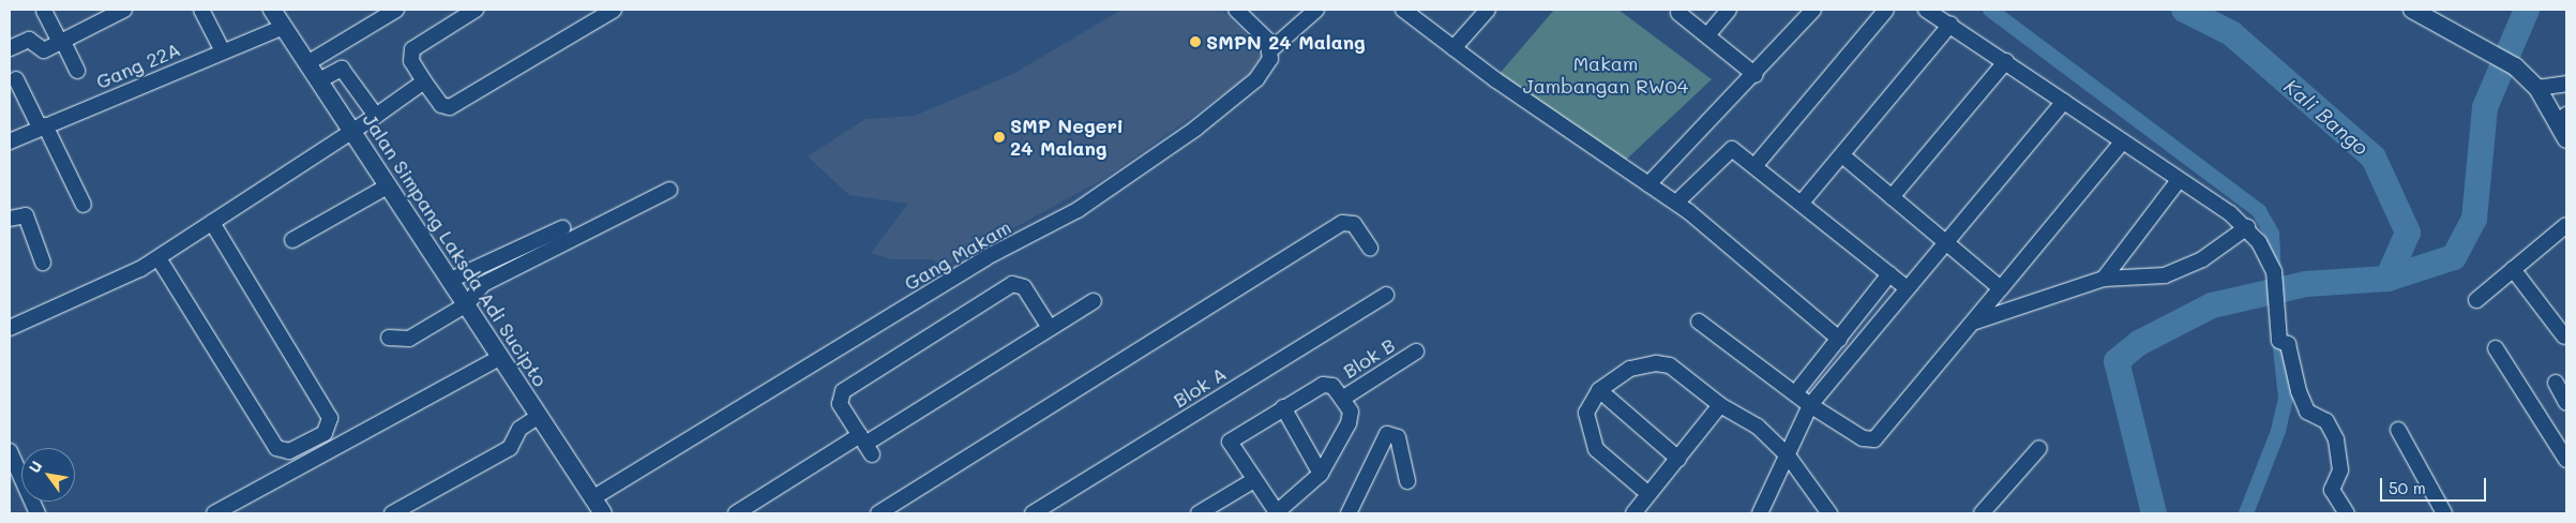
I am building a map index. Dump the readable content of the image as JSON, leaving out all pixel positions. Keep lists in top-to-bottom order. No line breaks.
{"streets":{"street":["Gang 22A","Jalan Simpang Laksda Adi Sucipto","Gang Makam","Blok B","Blok A"]},"crossings":[["Gang 22A","Jalan Simpang Laksda Adi Sucipto"],["Jalan Simpang Laksda Adi Sucipto","Gang Makam"]],"water":["Kali Bango"],"parks":["Makam Jambangan RW04"],"places":["SMPN 24 Malang","SMP Negeri 24 Malang"],"scale_bar":"50 m","north":"top left"}
